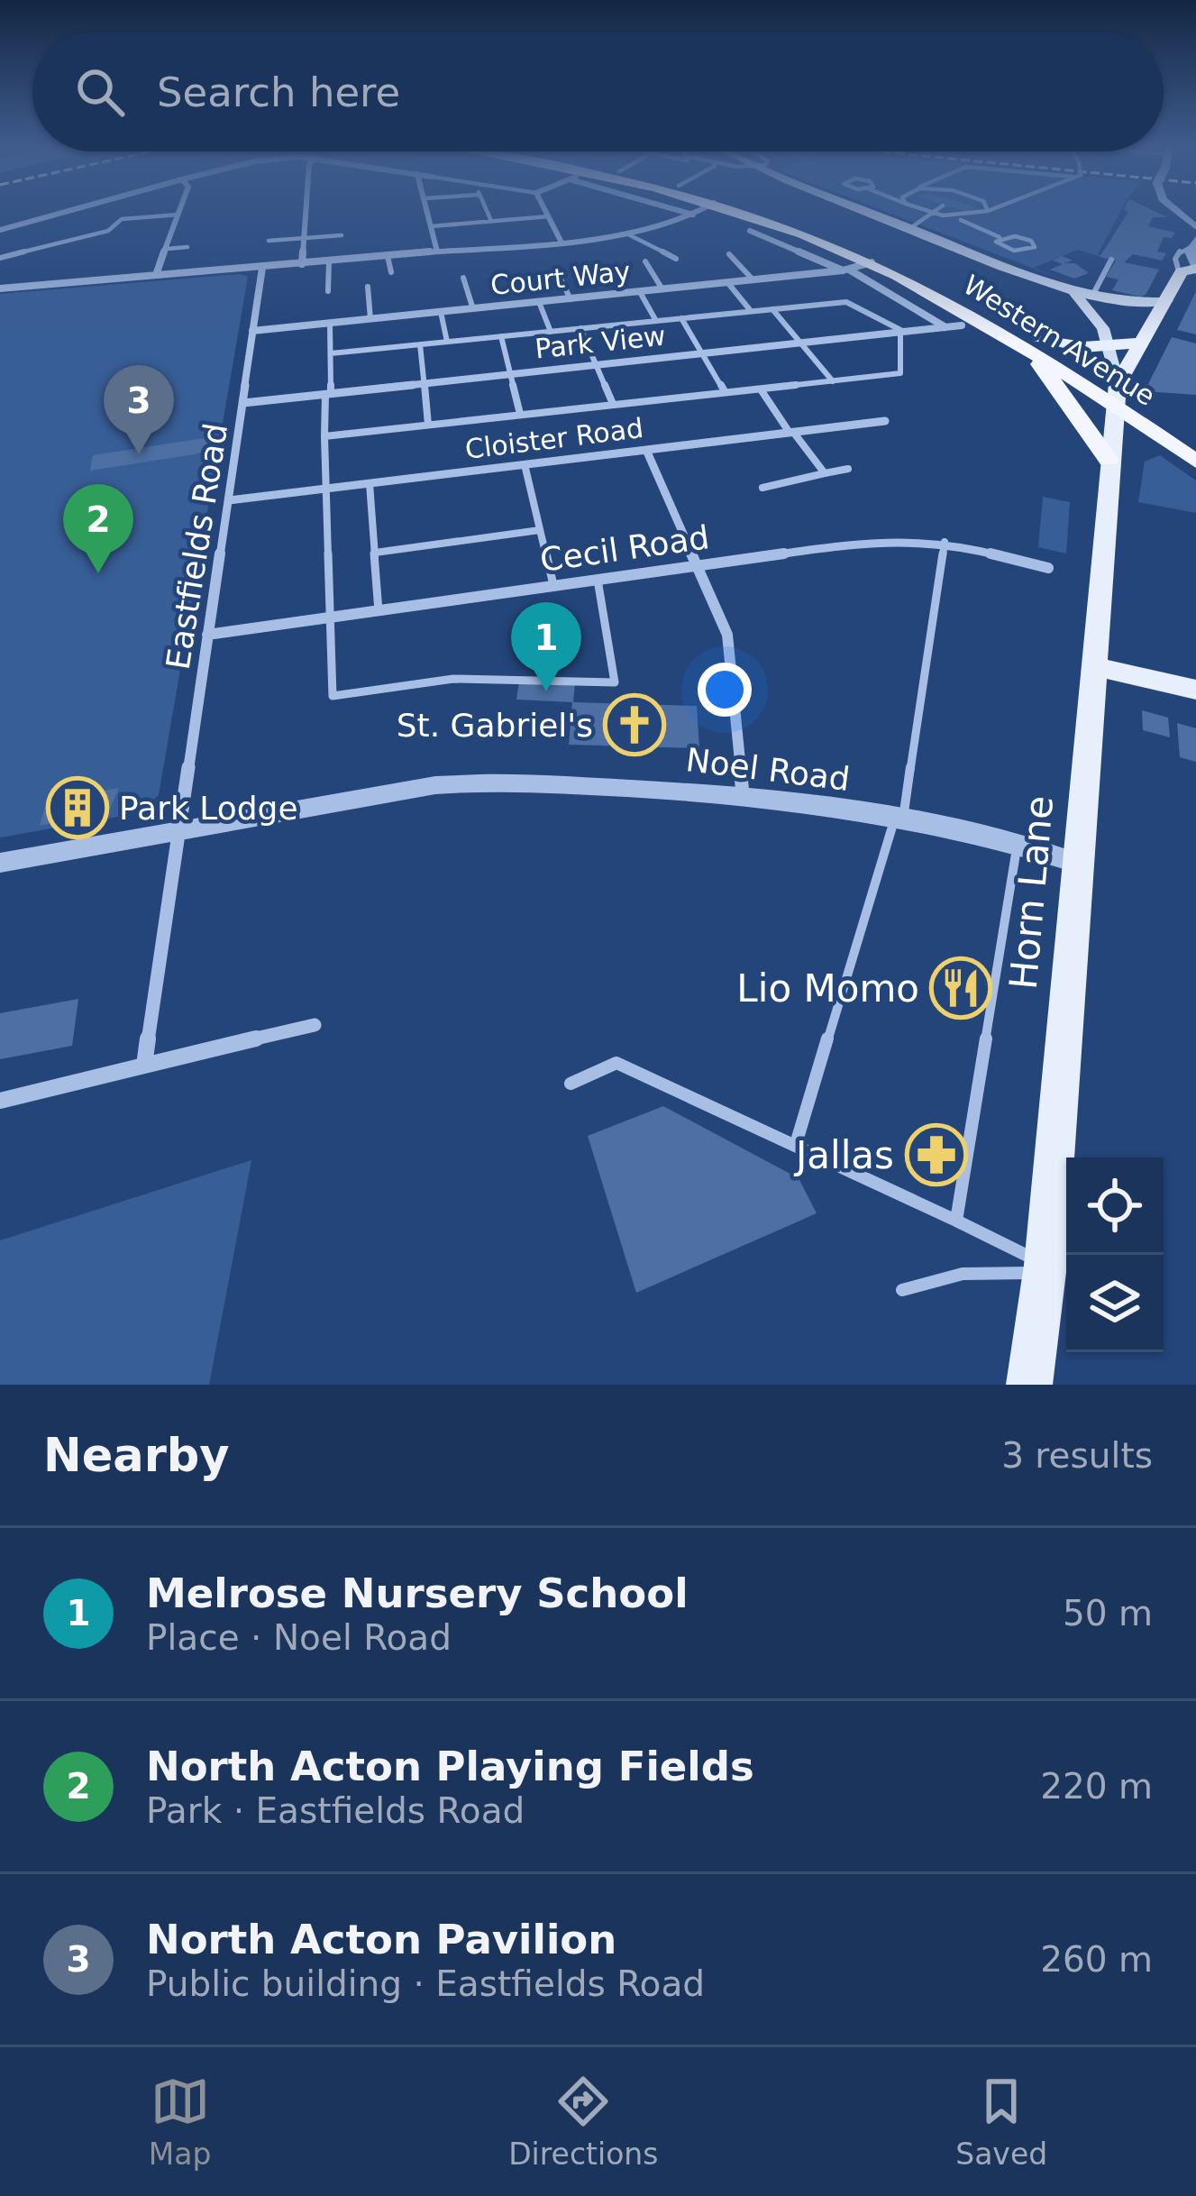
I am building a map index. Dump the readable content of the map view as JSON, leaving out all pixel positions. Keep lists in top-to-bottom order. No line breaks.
{"streets":{"highway":["Western Avenue"],"main road":["Horn Lane"],"street":["Court Way","Park View","Cloister Road","Eastfields Road","Cecil Road","Noel Road"]},"crossings":[["Court Way","Western Avenue"],["Court Way","Eastfields Road"],["Western Avenue","Horn Lane"],["Park View","Eastfields Road"],["Cloister Road","Eastfields Road"],["Eastfields Road","Cecil Road"],["Eastfields Road","Noel Road"],["Noel Road","Horn Lane"]],"places":{"church":["St. Gabriel's"],"building":["Park Lodge"],"restaurant":["Lio Momo"],"pharmacy":["Jallas"]},"page":{"search":"Search here","pins":["3","2","1"],"heading":["Nearby","3 results"],"list":[{"mark":"1","name":"Melrose Nursery School","note":"Place · Noel Road","value":"50 m"},{"mark":"2","name":"North Acton Playing Fields","note":"Park · Eastfields Road","value":"220 m"},{"mark":"3","name":"North Acton Pavilion","note":"Public building · Eastfields Road","value":"260 m"}],"nav":["Map","Directions","Saved"]}}
